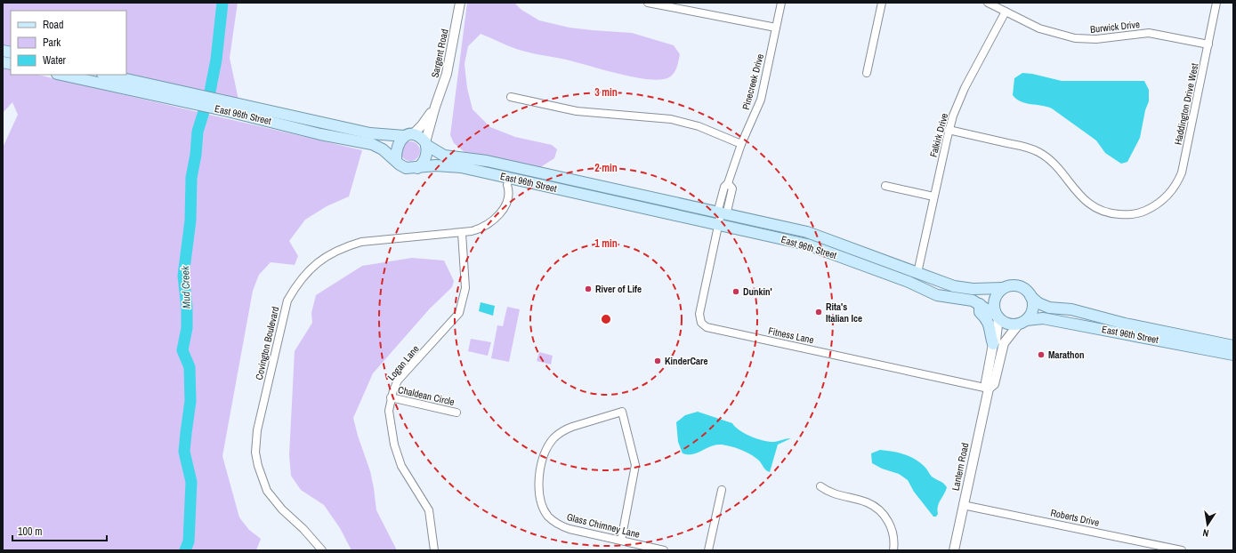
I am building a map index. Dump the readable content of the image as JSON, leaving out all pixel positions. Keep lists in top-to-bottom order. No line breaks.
{"streets":{"main road":["East 96th Street"],"street":["Burwick Drive","Sargent Road","Pinecreek Drive","Haddington Drive West","Falkirk Drive","Fitness Lane","Covington Boulevard","Logan Lane","Chaldean Circle","Lantern Road","Roberts Drive","Glass Chimney Lane"]},"crossings":[["Burwick Drive","Haddington Drive West"],["Burwick Drive","Falkirk Drive"],["Sargent Road","East 96th Street"],["Pinecreek Drive","East 96th Street"],["Pinecreek Drive","Fitness Lane"],["Haddington Drive West","Falkirk Drive"],["East 96th Street","Falkirk Drive"],["East 96th Street","Fitness Lane"],["East 96th Street","Covington Boulevard"],["East 96th Street","Lantern Road"],["Fitness Lane","Lantern Road"],["Covington Boulevard","Logan Lane"],["Logan Lane","Chaldean Circle"],["Lantern Road","Roberts Drive"]],"water":["Mud Creek"],"places":["River of Life","Dunkin'","Rita's Italian Ice","Marathon","KinderCare"],"legend":["Road","Park","Water"],"scale_bar":"100 m","north":"bottom","rings":["3 min","2 min","1 min"]}
